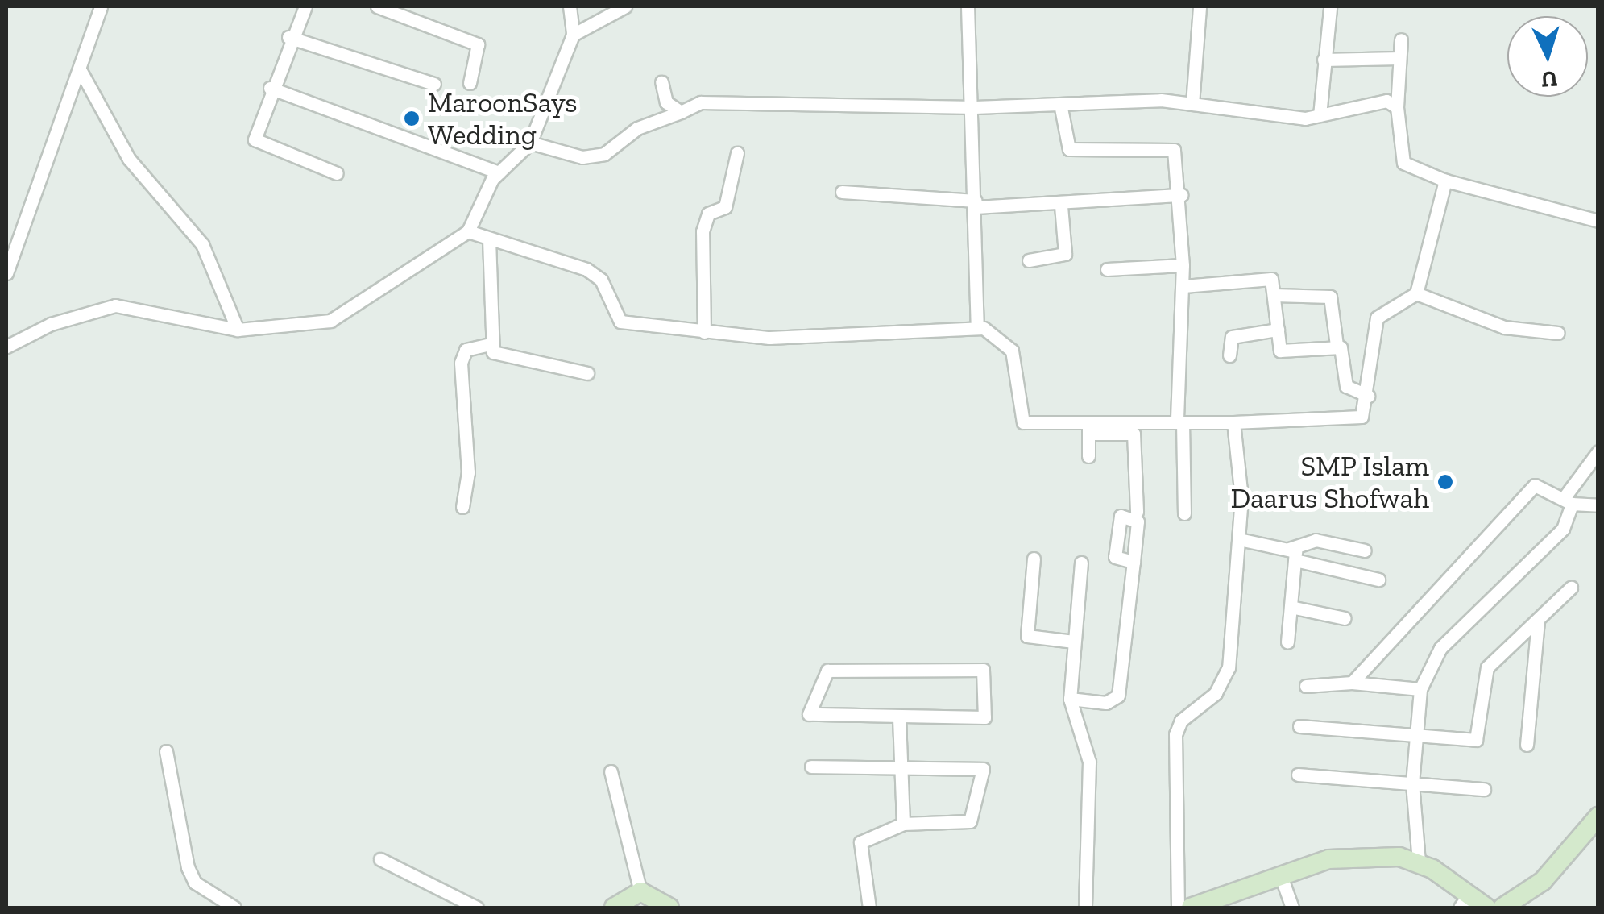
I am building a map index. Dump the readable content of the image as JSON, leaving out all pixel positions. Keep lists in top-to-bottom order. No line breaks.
{"places":["MaroonSays Wedding","SMP Islam Daarus Shofwah"],"north":"bottom"}
